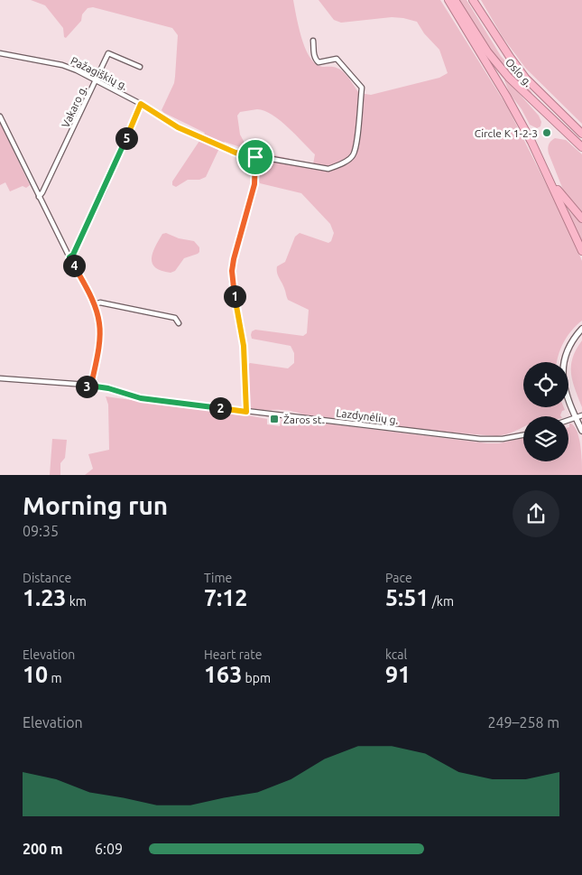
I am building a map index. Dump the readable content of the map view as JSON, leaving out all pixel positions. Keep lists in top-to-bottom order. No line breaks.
{"streets":{"highway":["Oslo g."],"street":["Pažagiškių g.","Vakaro g.","Lazdynėlių g."]},"crossings":[["Pažagiškių g.","Vakaro g."]],"places":{"other":["Circle K 1-2-3"],"transit":["Žaros st."]},"page":{"pins":["5","4","1","3","2"],"heading":["Morning run","09:35"],"stats":[["Distance","1.23 km"],["Time","7:12"],["Pace","5:51 /km"],["Elevation","10 m"],["Heart rate","163 bpm"],["kcal","91"]],"chart":["Elevation","249–258 m"],"list":[{"name":"200 m","note":"6:09"}]}}
